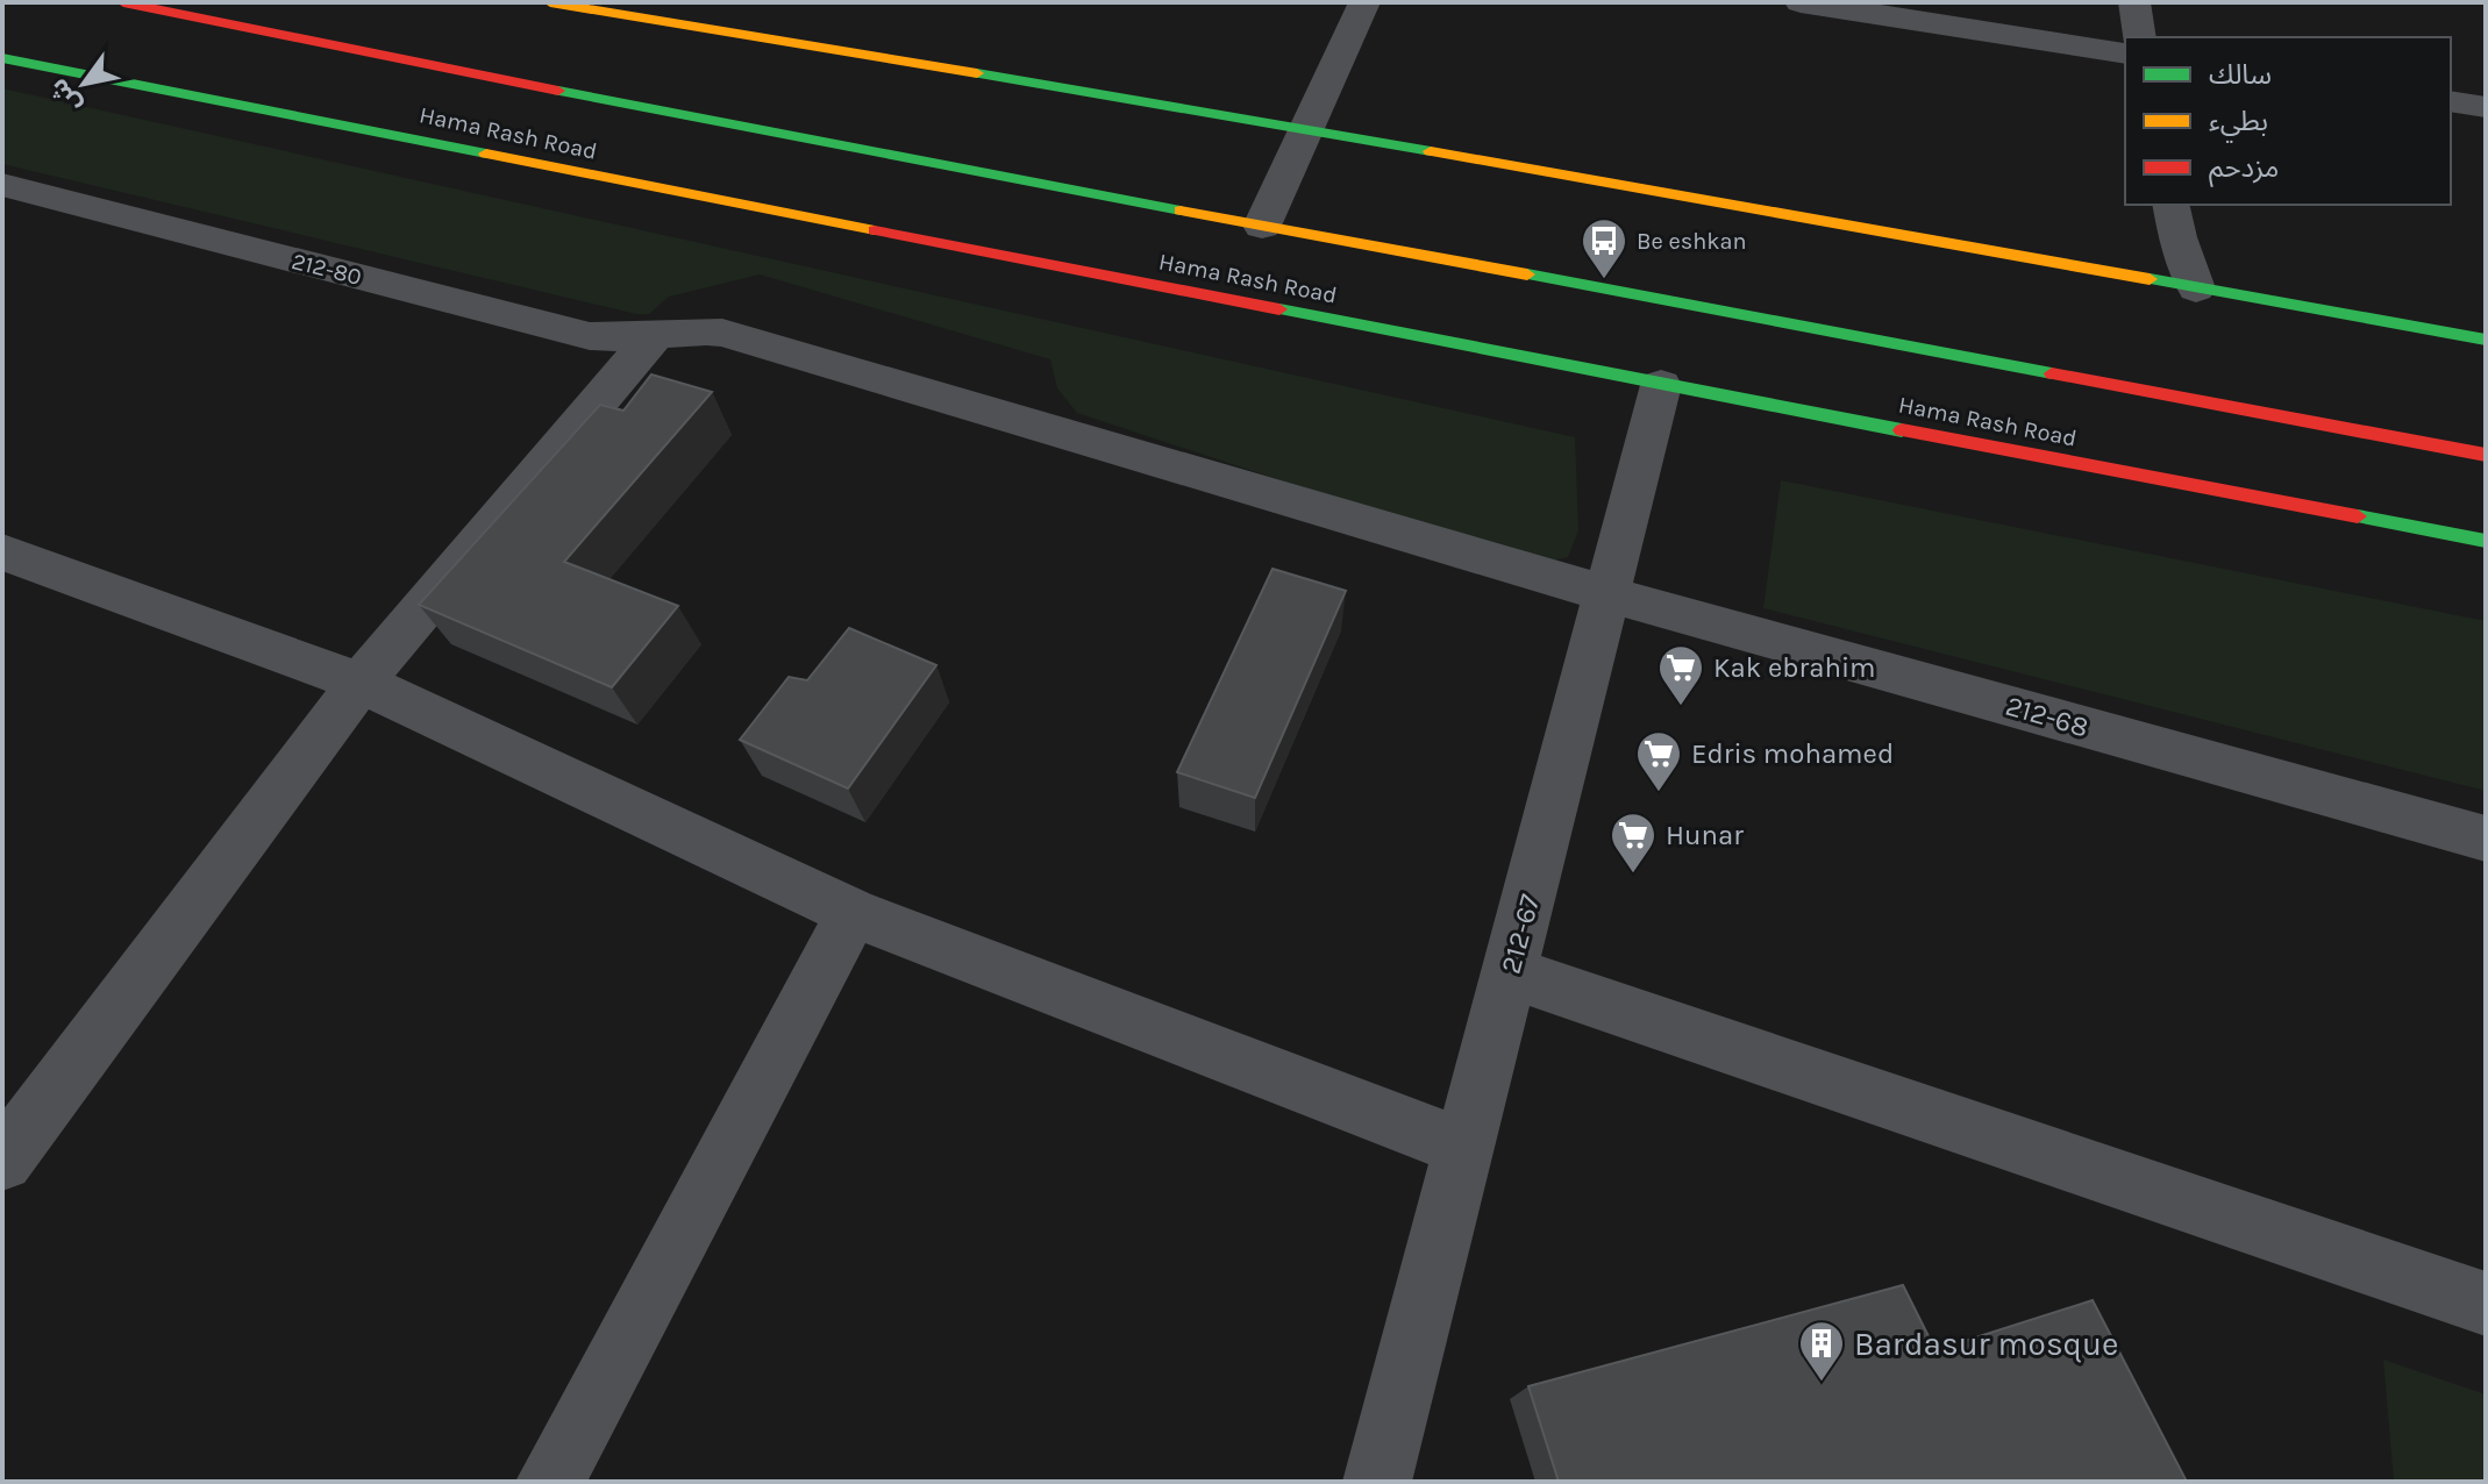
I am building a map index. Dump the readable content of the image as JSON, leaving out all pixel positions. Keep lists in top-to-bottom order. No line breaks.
{"streets":{"main road":["Hama Rash Road"],"street":["212-80","212-68","212-67"]},"crossings":[["Hama Rash Road","212-67"],["212-80","212-68"],["212-80","212-67"],["212-68","212-67"]],"places":{"bus stop":["Be eshkan"],"supermarket":["Kak ebrahim","Edris mohamed","Hunar"],"building":["Bardasur mosque"]},"legend":["سالك","بطيء","مزدحم"],"north":"bottom left"}
